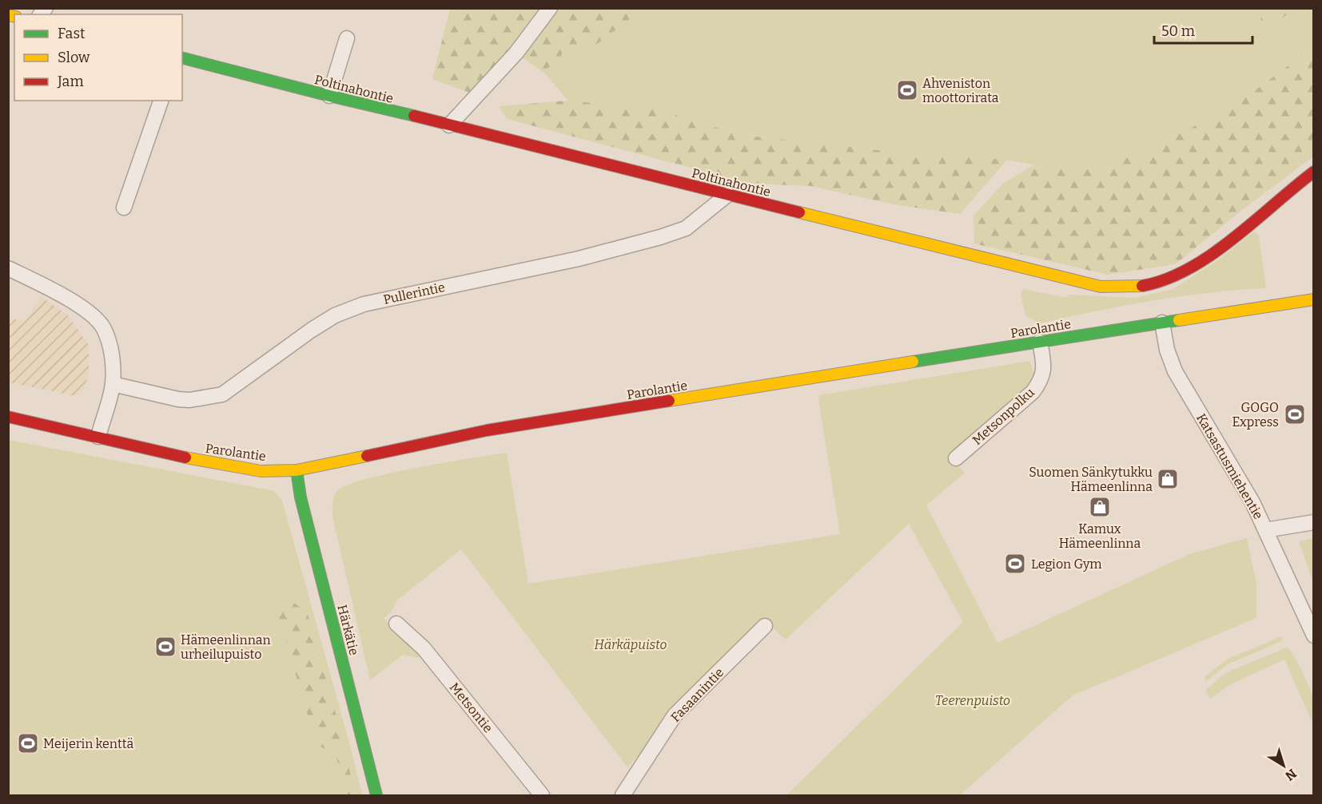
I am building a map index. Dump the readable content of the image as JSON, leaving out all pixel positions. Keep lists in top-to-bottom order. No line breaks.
{"streets":{"main road":["Poltinahontie","Parolantie","Härkätie"],"street":["Pullerintie","Metsonpolku","Katsastusmiehentie","Fasaanintie","Metsontie"]},"crossings":[["Poltinahontie","Pullerintie"],["Parolantie","Metsonpolku"],["Parolantie","Katsastusmiehentie"],["Parolantie","Härkätie"]],"parks":["Härkäpuisto","Teerenpuisto"],"places":{"sports":["Ahveniston moottorirata","GOGO Express","Legion Gym","Hämeenlinnan urheilupuisto","Meijerin kenttä"],"shop":["Suomen Sänkytukku Hämeenlinna","Kamux Hämeenlinna"]},"legend":["Fast","Slow","Jam"],"scale_bar":"50 m","north":"bottom right"}
